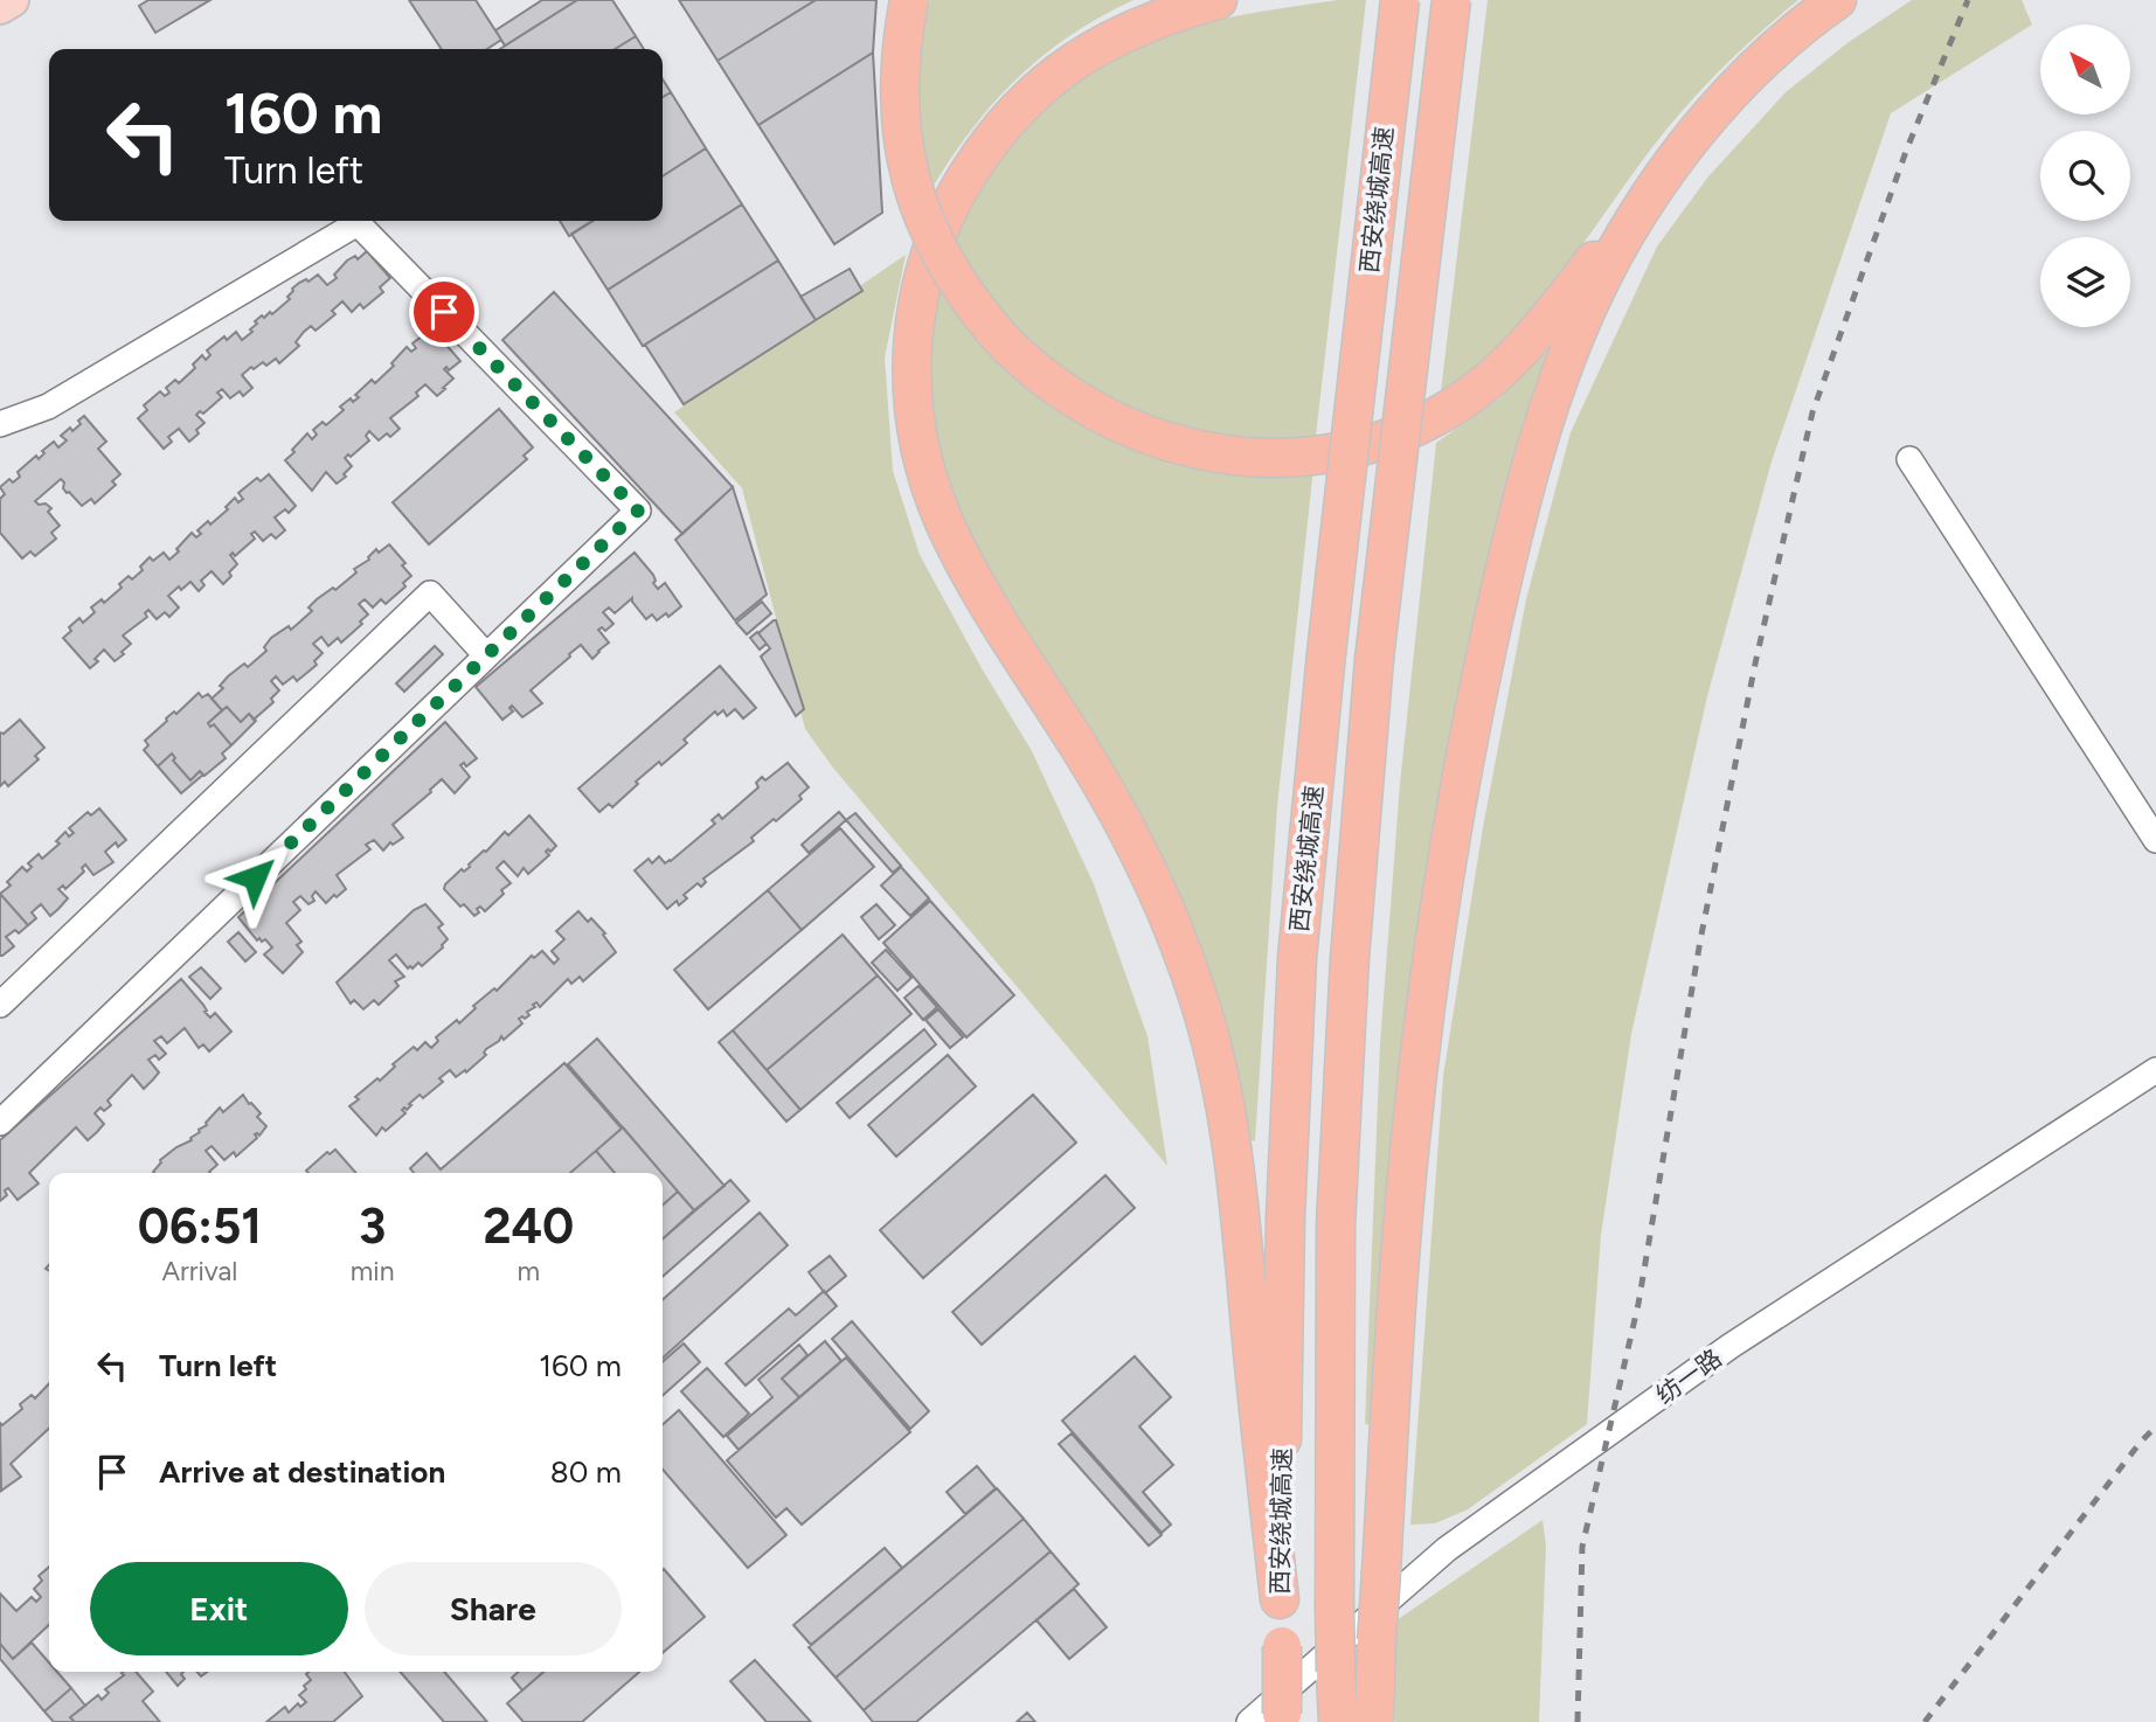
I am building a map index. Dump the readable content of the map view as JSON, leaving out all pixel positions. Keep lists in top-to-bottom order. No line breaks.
{"streets":{"highway":["西安绕城高速"],"street":["纺一路"]},"crossings":[["西安绕城高速","纺一路"]],"north":"top left","page":{"turn":["160 m","Turn left"],"eta":["06:51","Arrival","3","min","240","m"],"list":[{"name":"Turn left","value":"160 m"},{"name":"Arrive at destination","value":"80 m"}],"buttons":["Exit","Share"]}}
